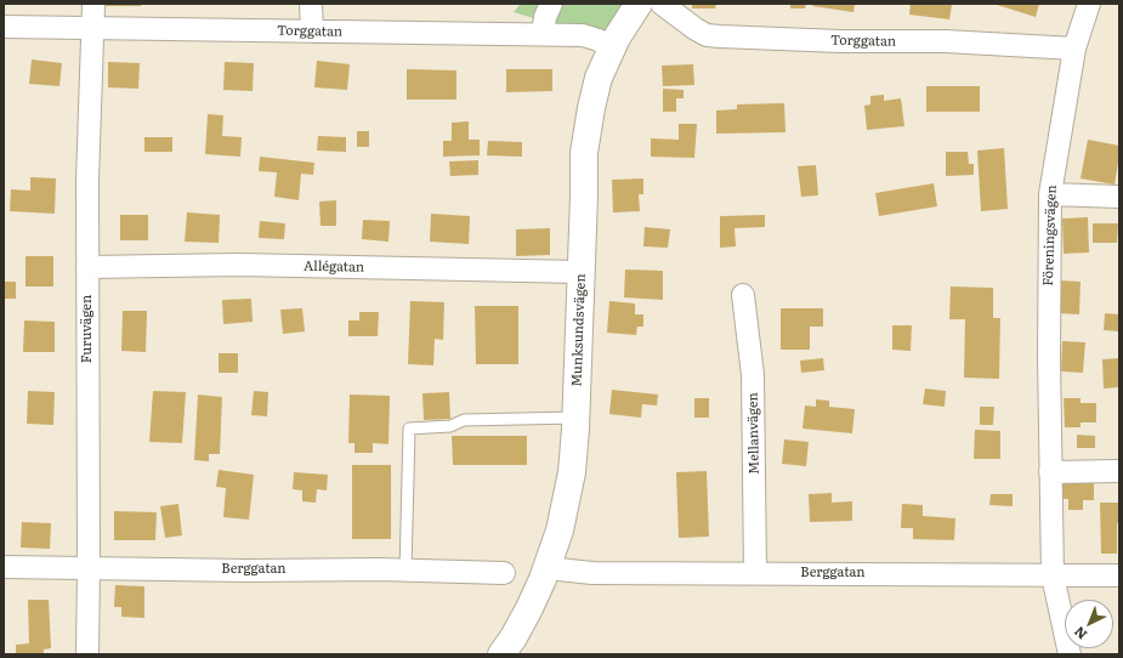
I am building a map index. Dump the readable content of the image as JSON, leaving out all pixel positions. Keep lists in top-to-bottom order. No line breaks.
{"streets":{"street":["Torggatan","Föreningsvägen","Allégatan","Furuvägen","Munksundsvägen","Mellanvägen","Berggatan"]},"crossings":[["Torggatan","Föreningsvägen"],["Torggatan","Furuvägen"],["Torggatan","Munksundsvägen"],["Föreningsvägen","Berggatan"],["Allégatan","Furuvägen"],["Allégatan","Munksundsvägen"],["Furuvägen","Berggatan"],["Munksundsvägen","Berggatan"],["Mellanvägen","Berggatan"]],"north":"bottom left"}
